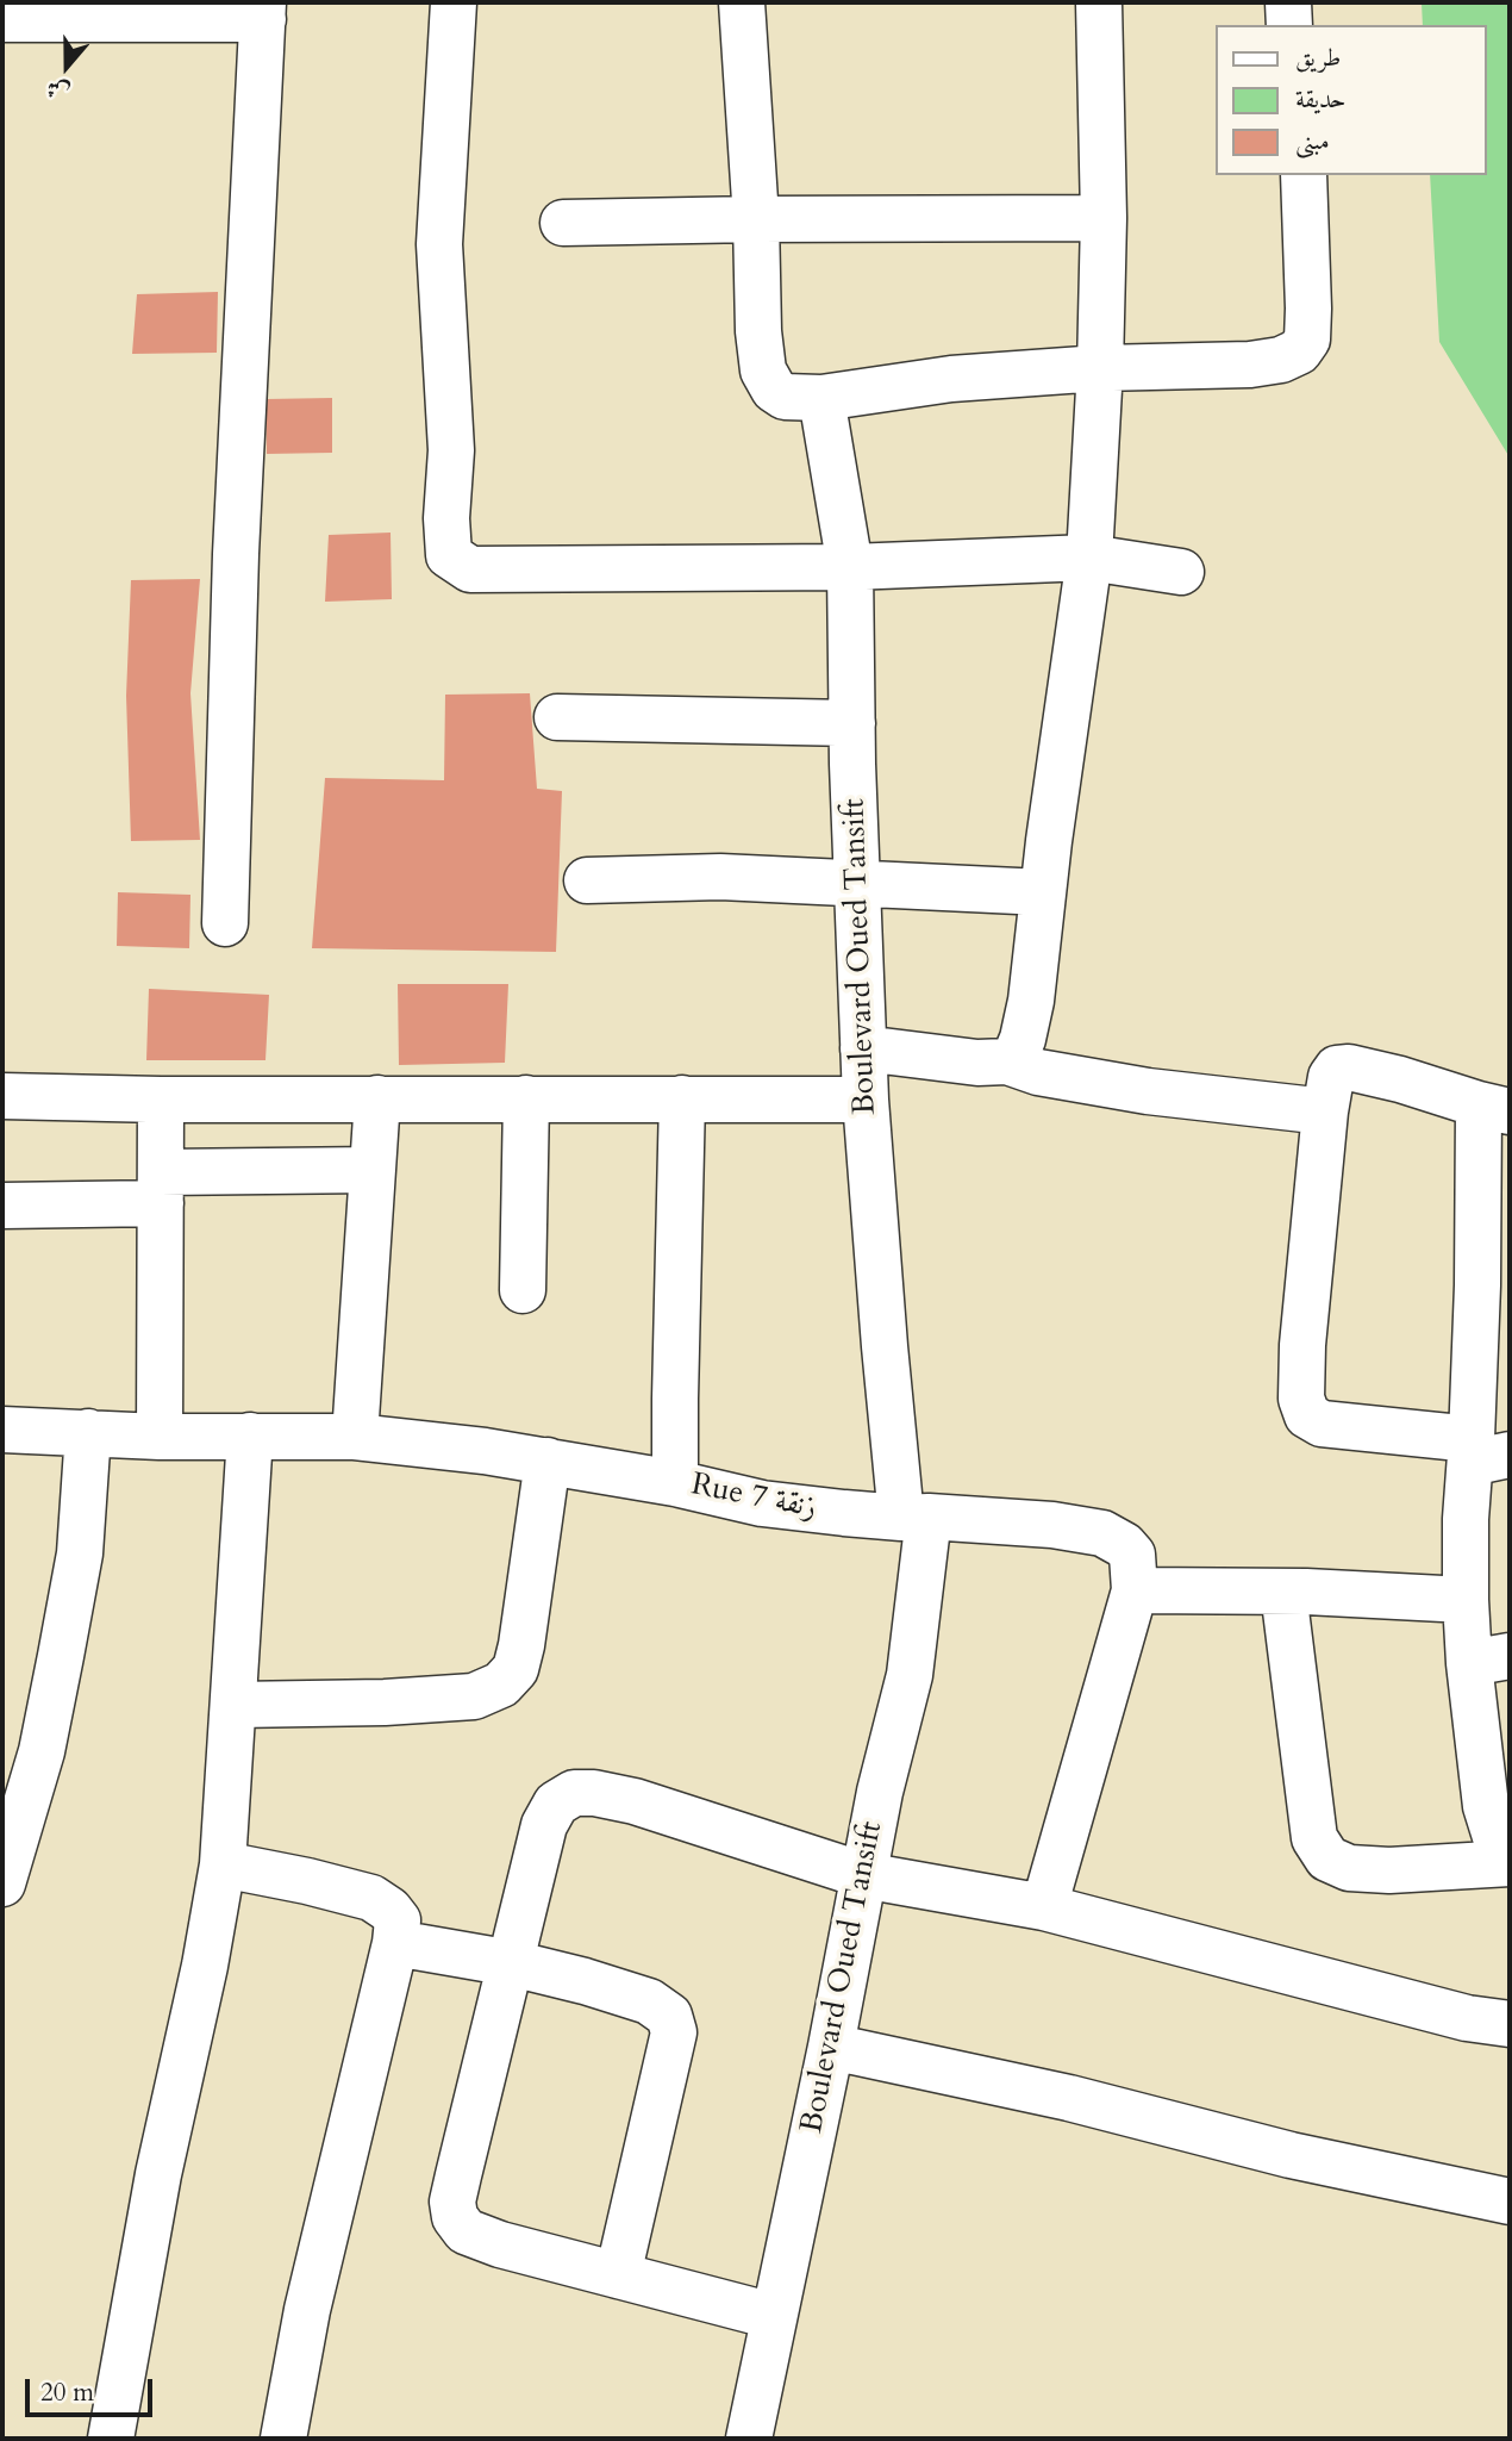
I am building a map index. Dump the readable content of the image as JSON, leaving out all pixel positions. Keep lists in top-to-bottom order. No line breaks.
{"streets":{"street":["Boulevard Oued Tansift","Rue 7 زنقة"]},"crossings":[["Boulevard Oued Tansift","Rue 7 زنقة"]],"legend":["طريق","حديقة","مبنى"],"scale_bar":"20 m","north":"bottom"}
